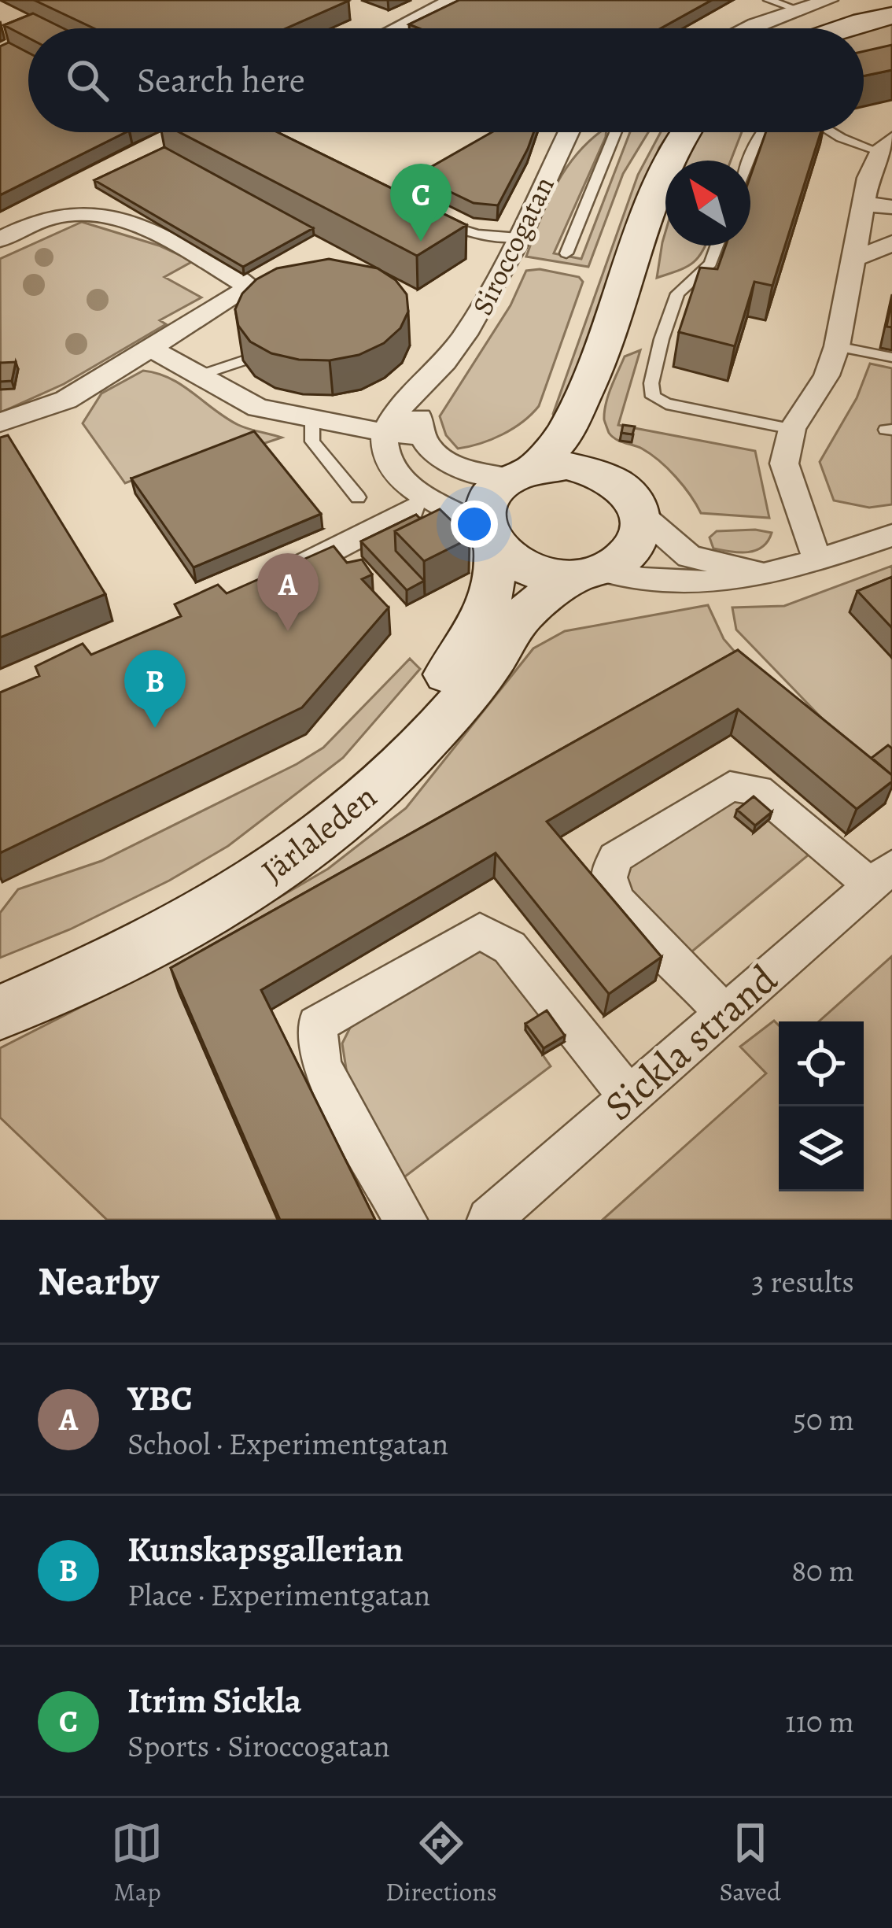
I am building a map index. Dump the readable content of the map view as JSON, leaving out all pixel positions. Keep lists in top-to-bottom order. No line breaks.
{"streets":{"main road":["Järlaleden"],"street":["Siroccogatan","Sickla strand"]},"north":"top left","page":{"search":"Search here","pins":["C","A","B"],"heading":["Nearby","3 results"],"list":[{"mark":"A","name":"YBC","note":"School · Experimentgatan","value":"50 m"},{"mark":"B","name":"Kunskapsgallerian","note":"Place · Experimentgatan","value":"80 m"},{"mark":"C","name":"Itrim Sickla","note":"Sports · Siroccogatan","value":"110 m"}],"nav":["Map","Directions","Saved"]}}
